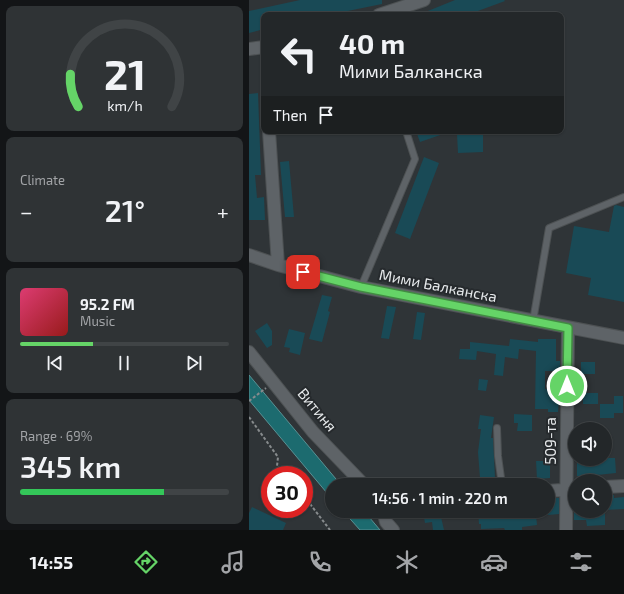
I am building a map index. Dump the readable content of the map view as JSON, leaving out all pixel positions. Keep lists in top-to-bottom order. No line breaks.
{"streets":{"street":["Мими Балканска","Витиня","509-та"]},"crossings":[["Мими Балканска","509-та"]],"page":{"turn":["40 m","Мими Балканска"],"then":"Then","tile":["Climate",["Range · 69%","345 km"]],"heat":["−","21°","+"],"song":["95.2 FM","Music"],"limit":"30","trip":"14:56 · 1 min · 220 m","tabs":"14:55","gauge":["21","km/h"]}}
